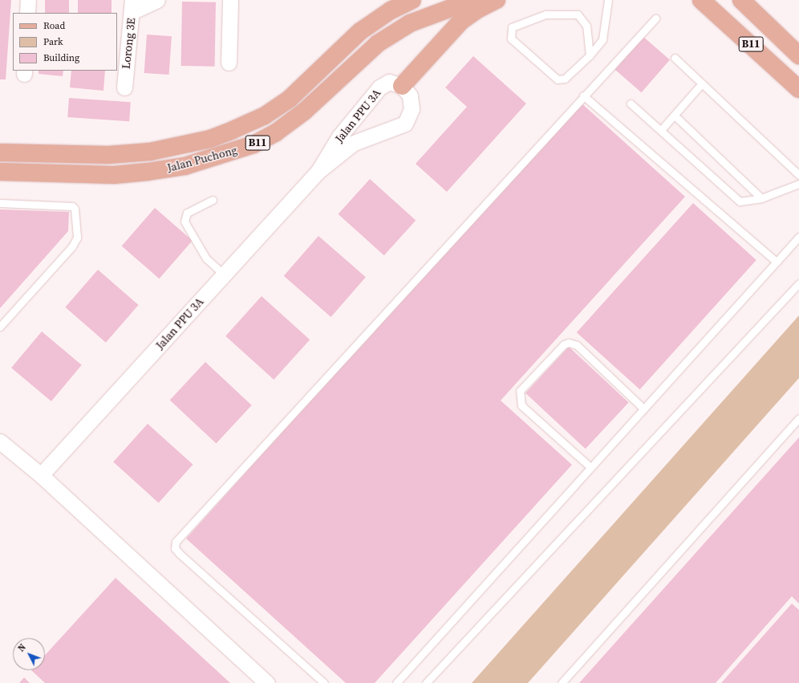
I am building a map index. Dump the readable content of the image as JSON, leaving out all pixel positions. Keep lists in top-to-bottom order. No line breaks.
{"streets":{"main road":["B11","Jalan Puchong"],"street":["Lorong 3E","Jalan PPU 3A"]},"legend":["Road","Park","Building"],"north":"top left"}
